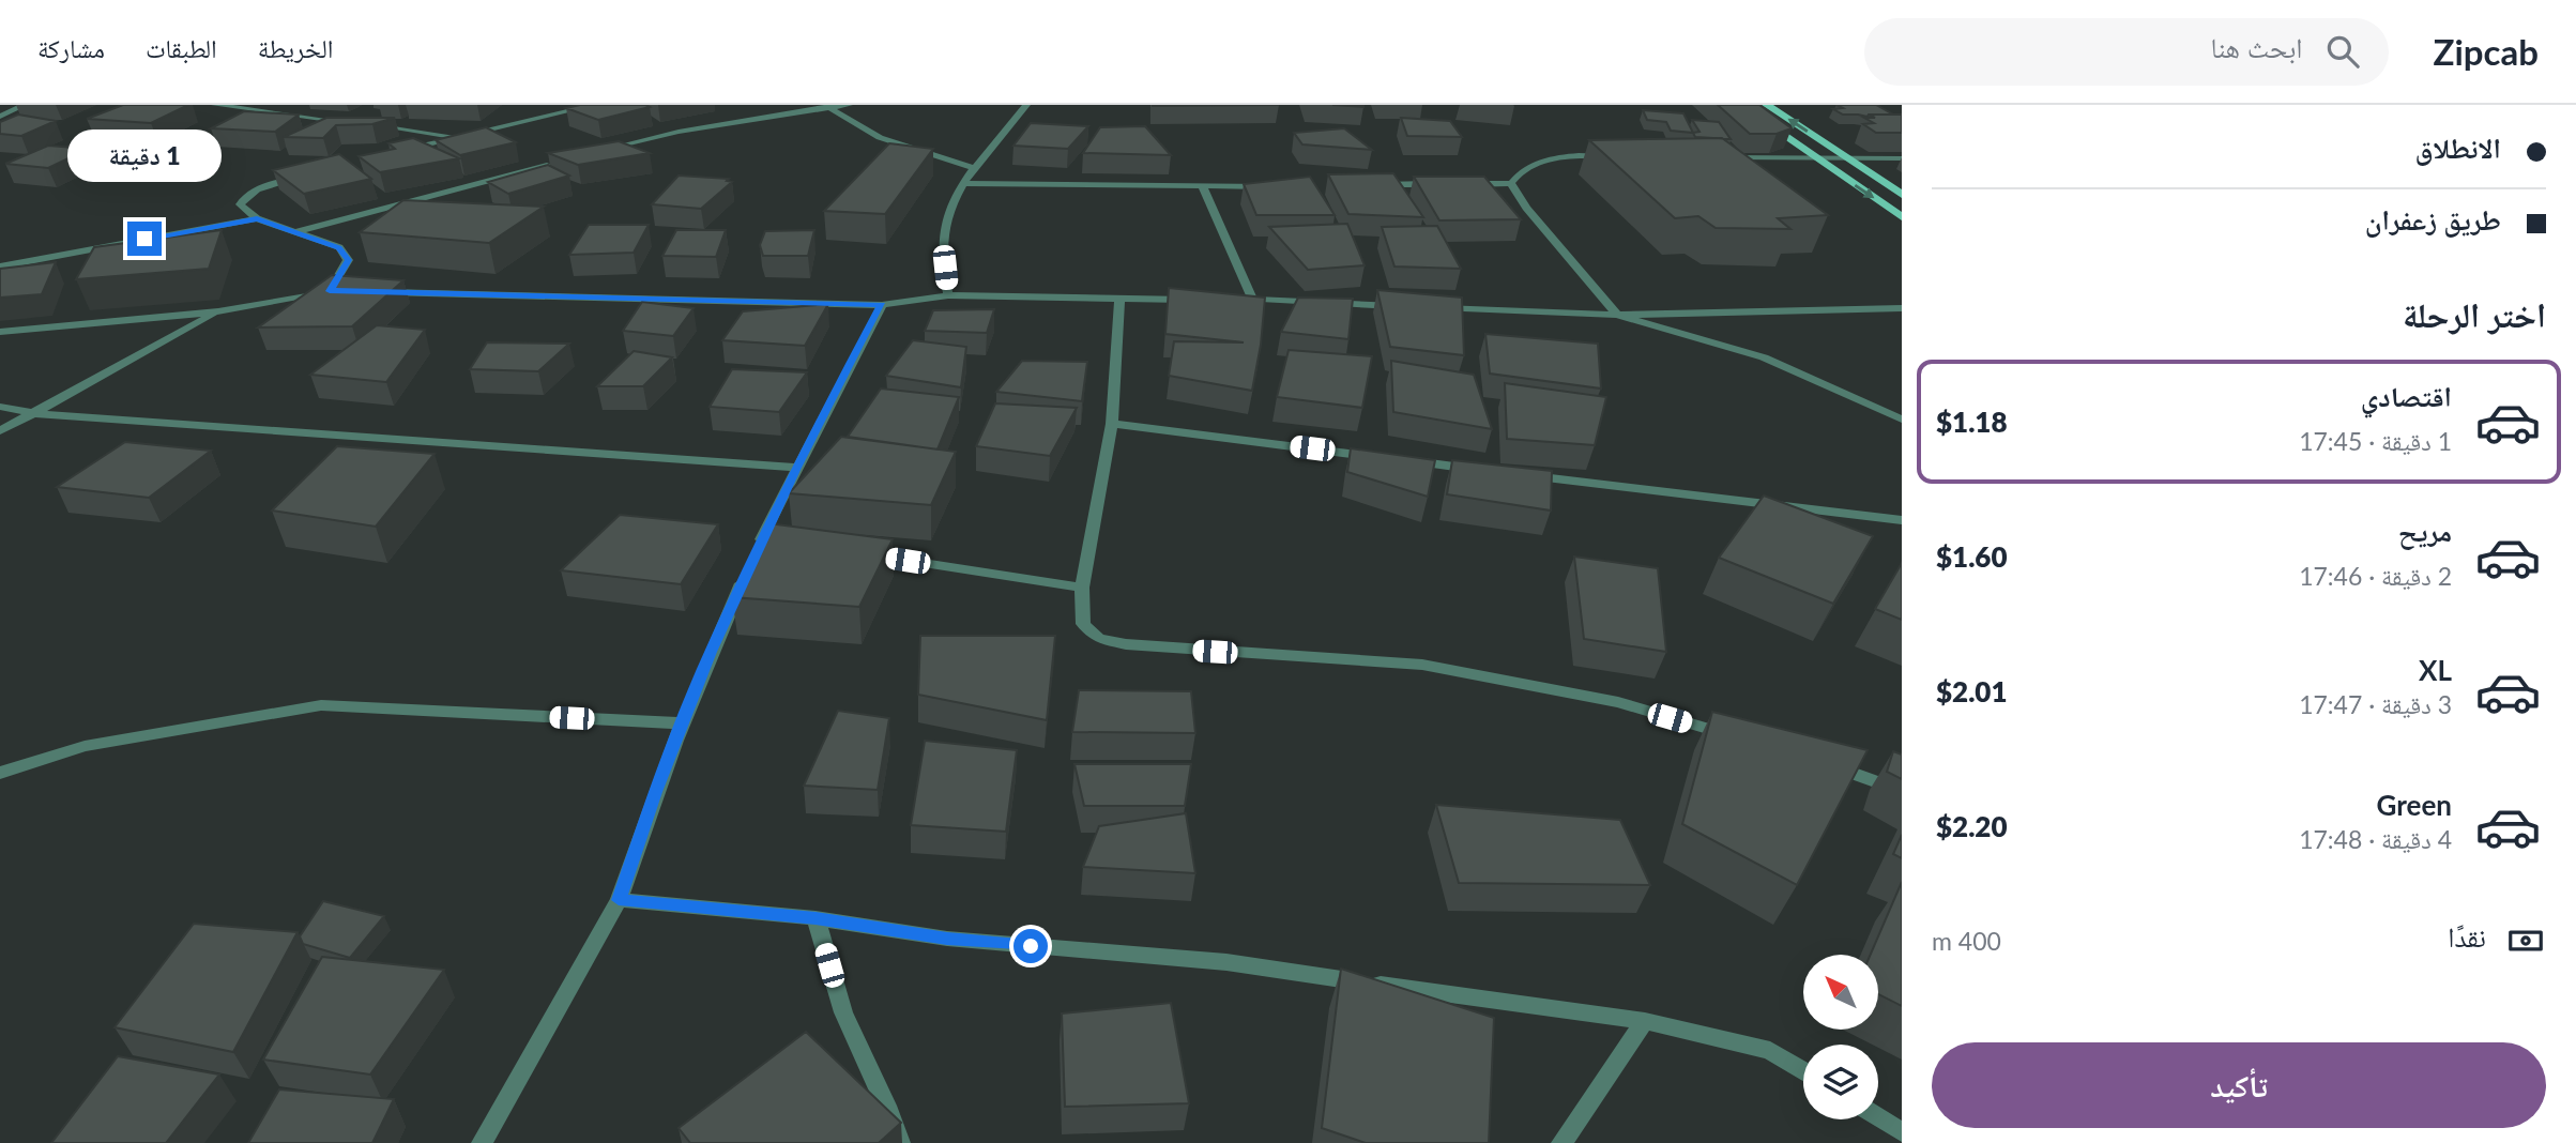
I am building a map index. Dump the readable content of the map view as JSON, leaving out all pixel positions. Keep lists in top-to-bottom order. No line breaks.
{"north":"top left","page":{"header":"Zipcab","search":"ابحث هنا","nav":["الخريطة","الطبقات","مشاركة"],"banner":["الانطلاق","طريق زعفران"],"bubble":"1 دقيقة","heading":"اختر الرحلة","list":[{"name":"اقتصادي","note":"1 دقيقة · 17:45","value":"$1.18"},{"name":"مريح","note":"2 دقيقة · 17:46","value":"$1.60"},{"name":"XL","note":"3 دقيقة · 17:47","value":"$2.01"},{"name":"Green","note":"4 دقيقة · 17:48","value":"$2.20"}],"pay":["نقدًا","400 m"],"buttons":"تأكيد"}}
